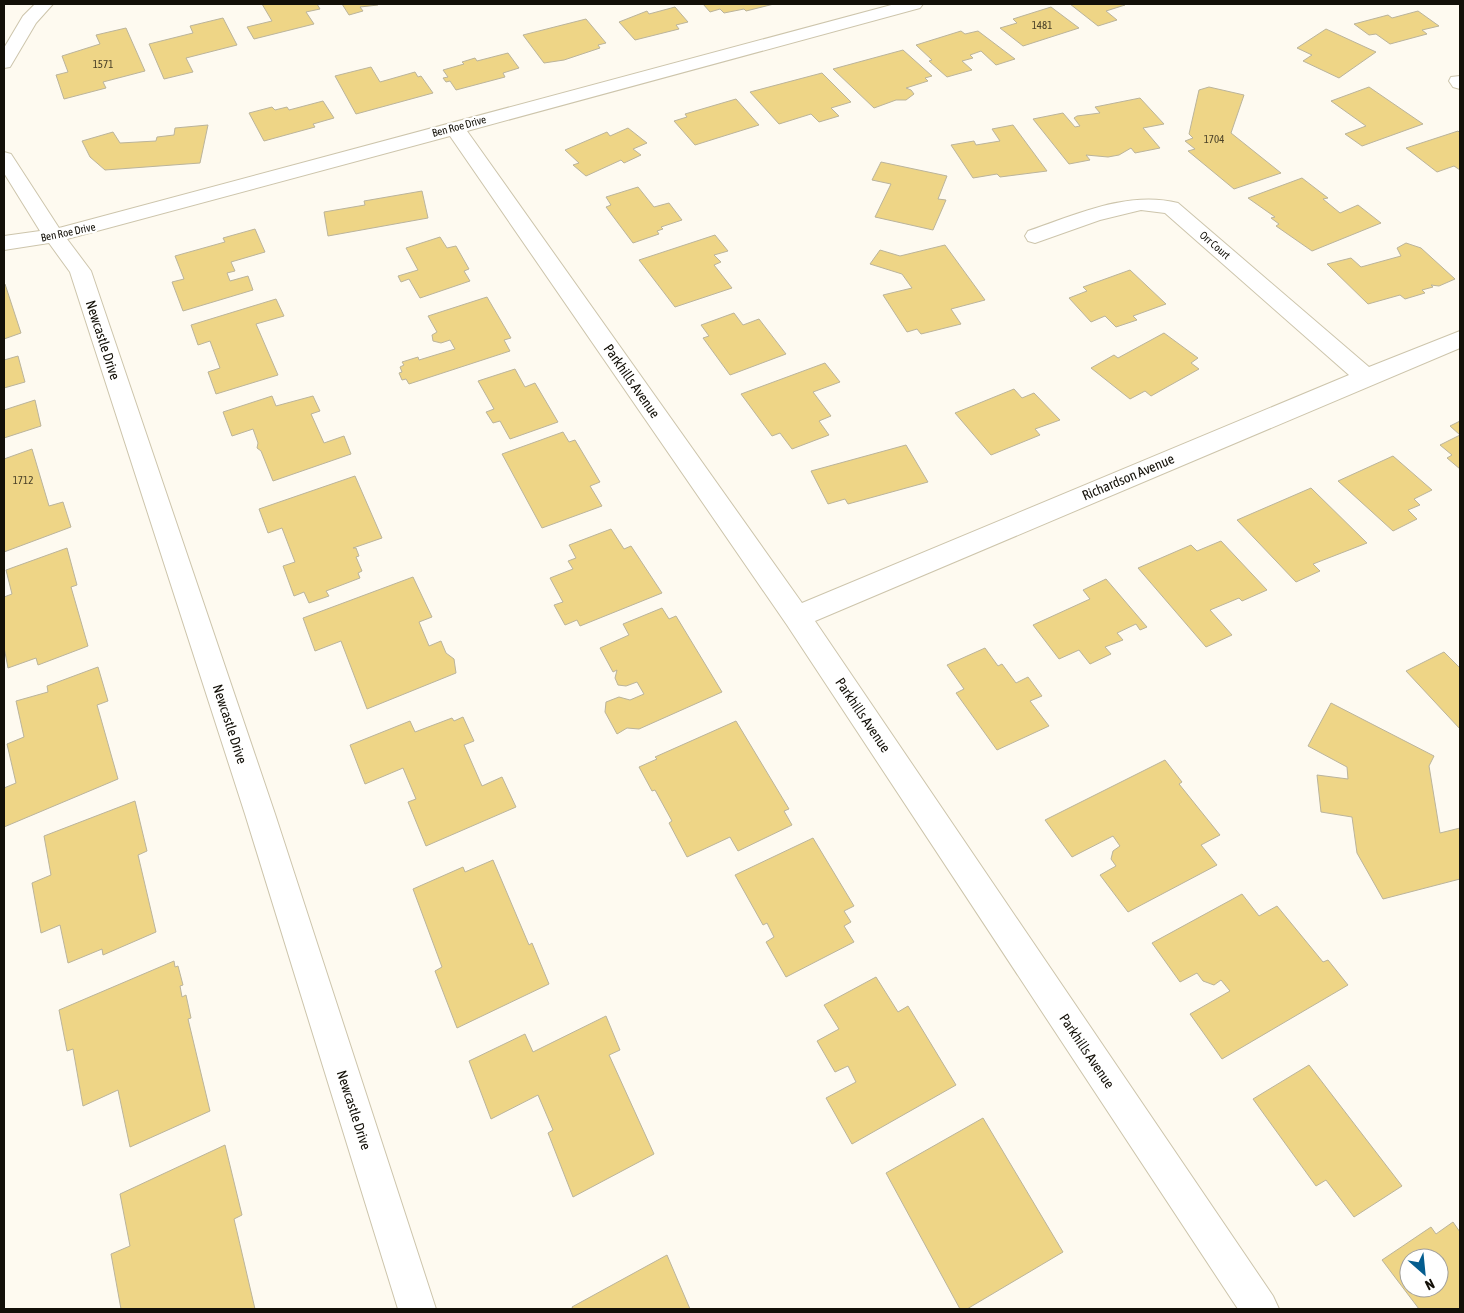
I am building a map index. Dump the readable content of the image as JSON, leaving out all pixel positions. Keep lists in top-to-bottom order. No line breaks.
{"streets":{"street":["Ben Roe Drive","Orr Court","Newcastle Drive","Parkhills Avenue","Richardson Avenue"]},"crossings":[["Ben Roe Drive","Newcastle Drive"],["Ben Roe Drive","Parkhills Avenue"],["Orr Court","Richardson Avenue"],["Parkhills Avenue","Richardson Avenue"]],"house_numbers":["1481","1571","1704","1712"],"north":"bottom right"}
